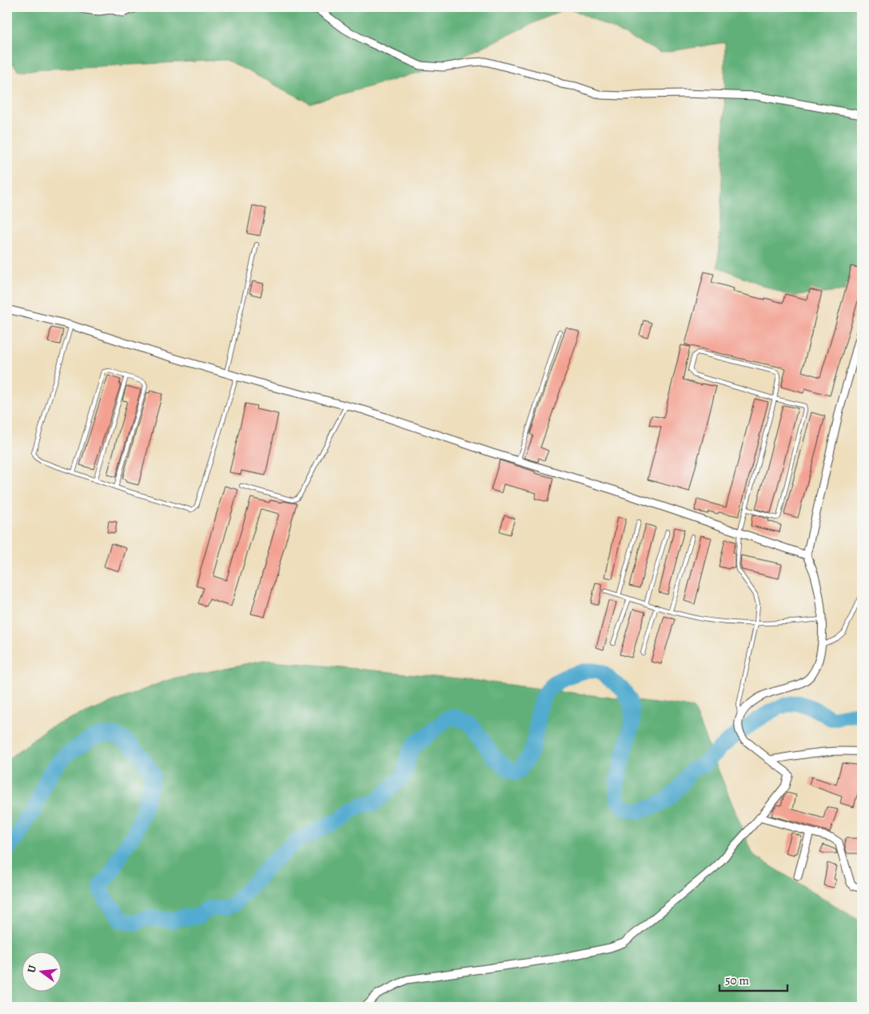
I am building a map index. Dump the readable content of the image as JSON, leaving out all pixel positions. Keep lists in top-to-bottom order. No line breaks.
{"scale_bar":"50 m","north":"left"}
